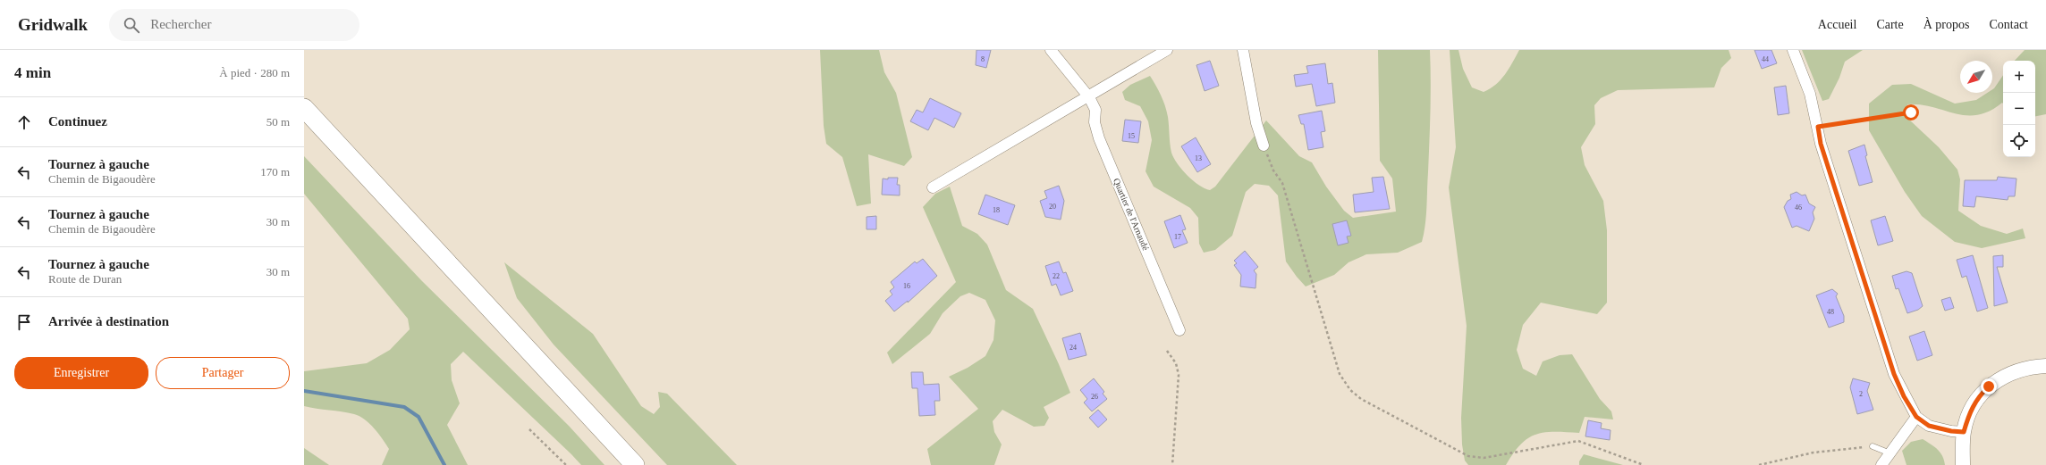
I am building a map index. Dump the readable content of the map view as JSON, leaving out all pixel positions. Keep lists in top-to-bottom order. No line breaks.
{"streets":{"street":["Quartier de l'Arnaudé"]},"house_numbers":["8","44","15","13","20","46","18","17","22","16","48","24","2","26"],"north":"bottom left","page":{"header":"Gridwalk","search":"Rechercher","nav":["Accueil","Carte","À propos","Contact"],"heading":["4 min","À pied · 280 m"],"map_buttons":["+","−"],"list":[["Continuez","50 m"],["Tournez à gauche","Chemin de Bigaoudère","170 m"],["Tournez à gauche","Chemin de Bigaoudère","30 m"],["Tournez à gauche","Route de Duran","30 m"],"Arrivée à destination"],"buttons":["Enregistrer","Partager"]}}
